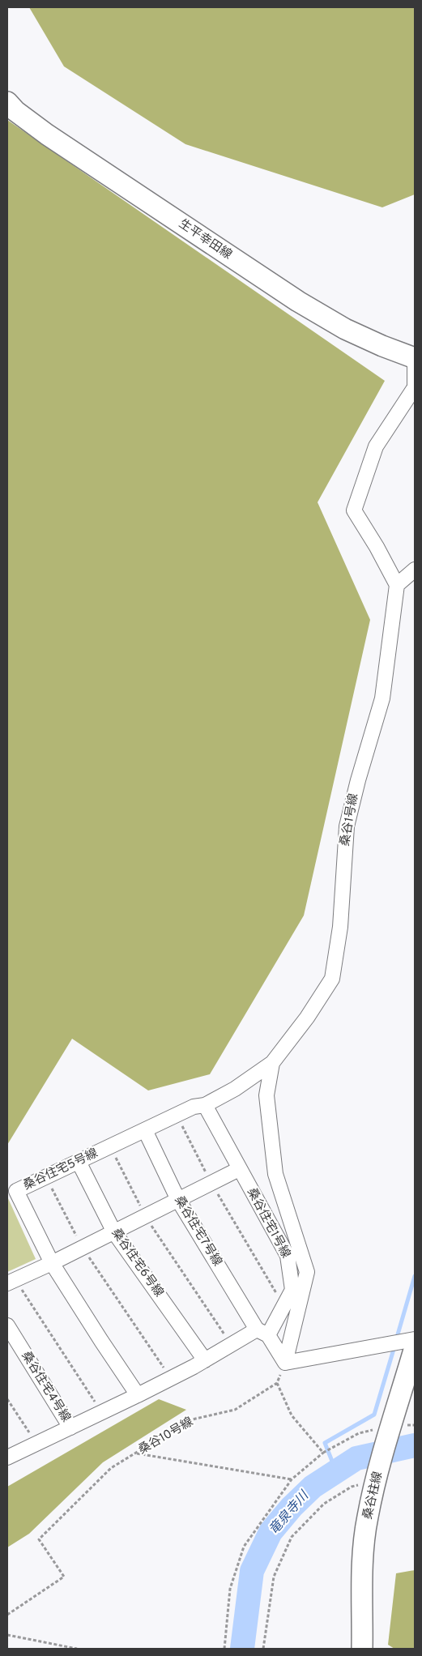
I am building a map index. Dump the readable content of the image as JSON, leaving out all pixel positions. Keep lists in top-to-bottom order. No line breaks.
{"streets":{"main road":["生平幸田線","桑谷柱線"],"street":["桑谷1号線","桑谷住宅5号線","桑谷住宅1号線","桑谷住宅7号線","桑谷住宅6号線","桑谷住宅4号線"],"path":["桑谷10号線"]},"crossings":[["桑谷1号線","桑谷住宅5号線"],["桑谷住宅5号線","桑谷住宅1号線"],["桑谷住宅5号線","桑谷住宅7号線"],["桑谷住宅5号線","桑谷住宅6号線"],["桑谷住宅1号線","桑谷住宅7号線"],["桑谷住宅1号線","桑谷住宅6号線"],["桑谷住宅1号線","桑谷住宅4号線"]],"water":["竜泉寺川"]}
